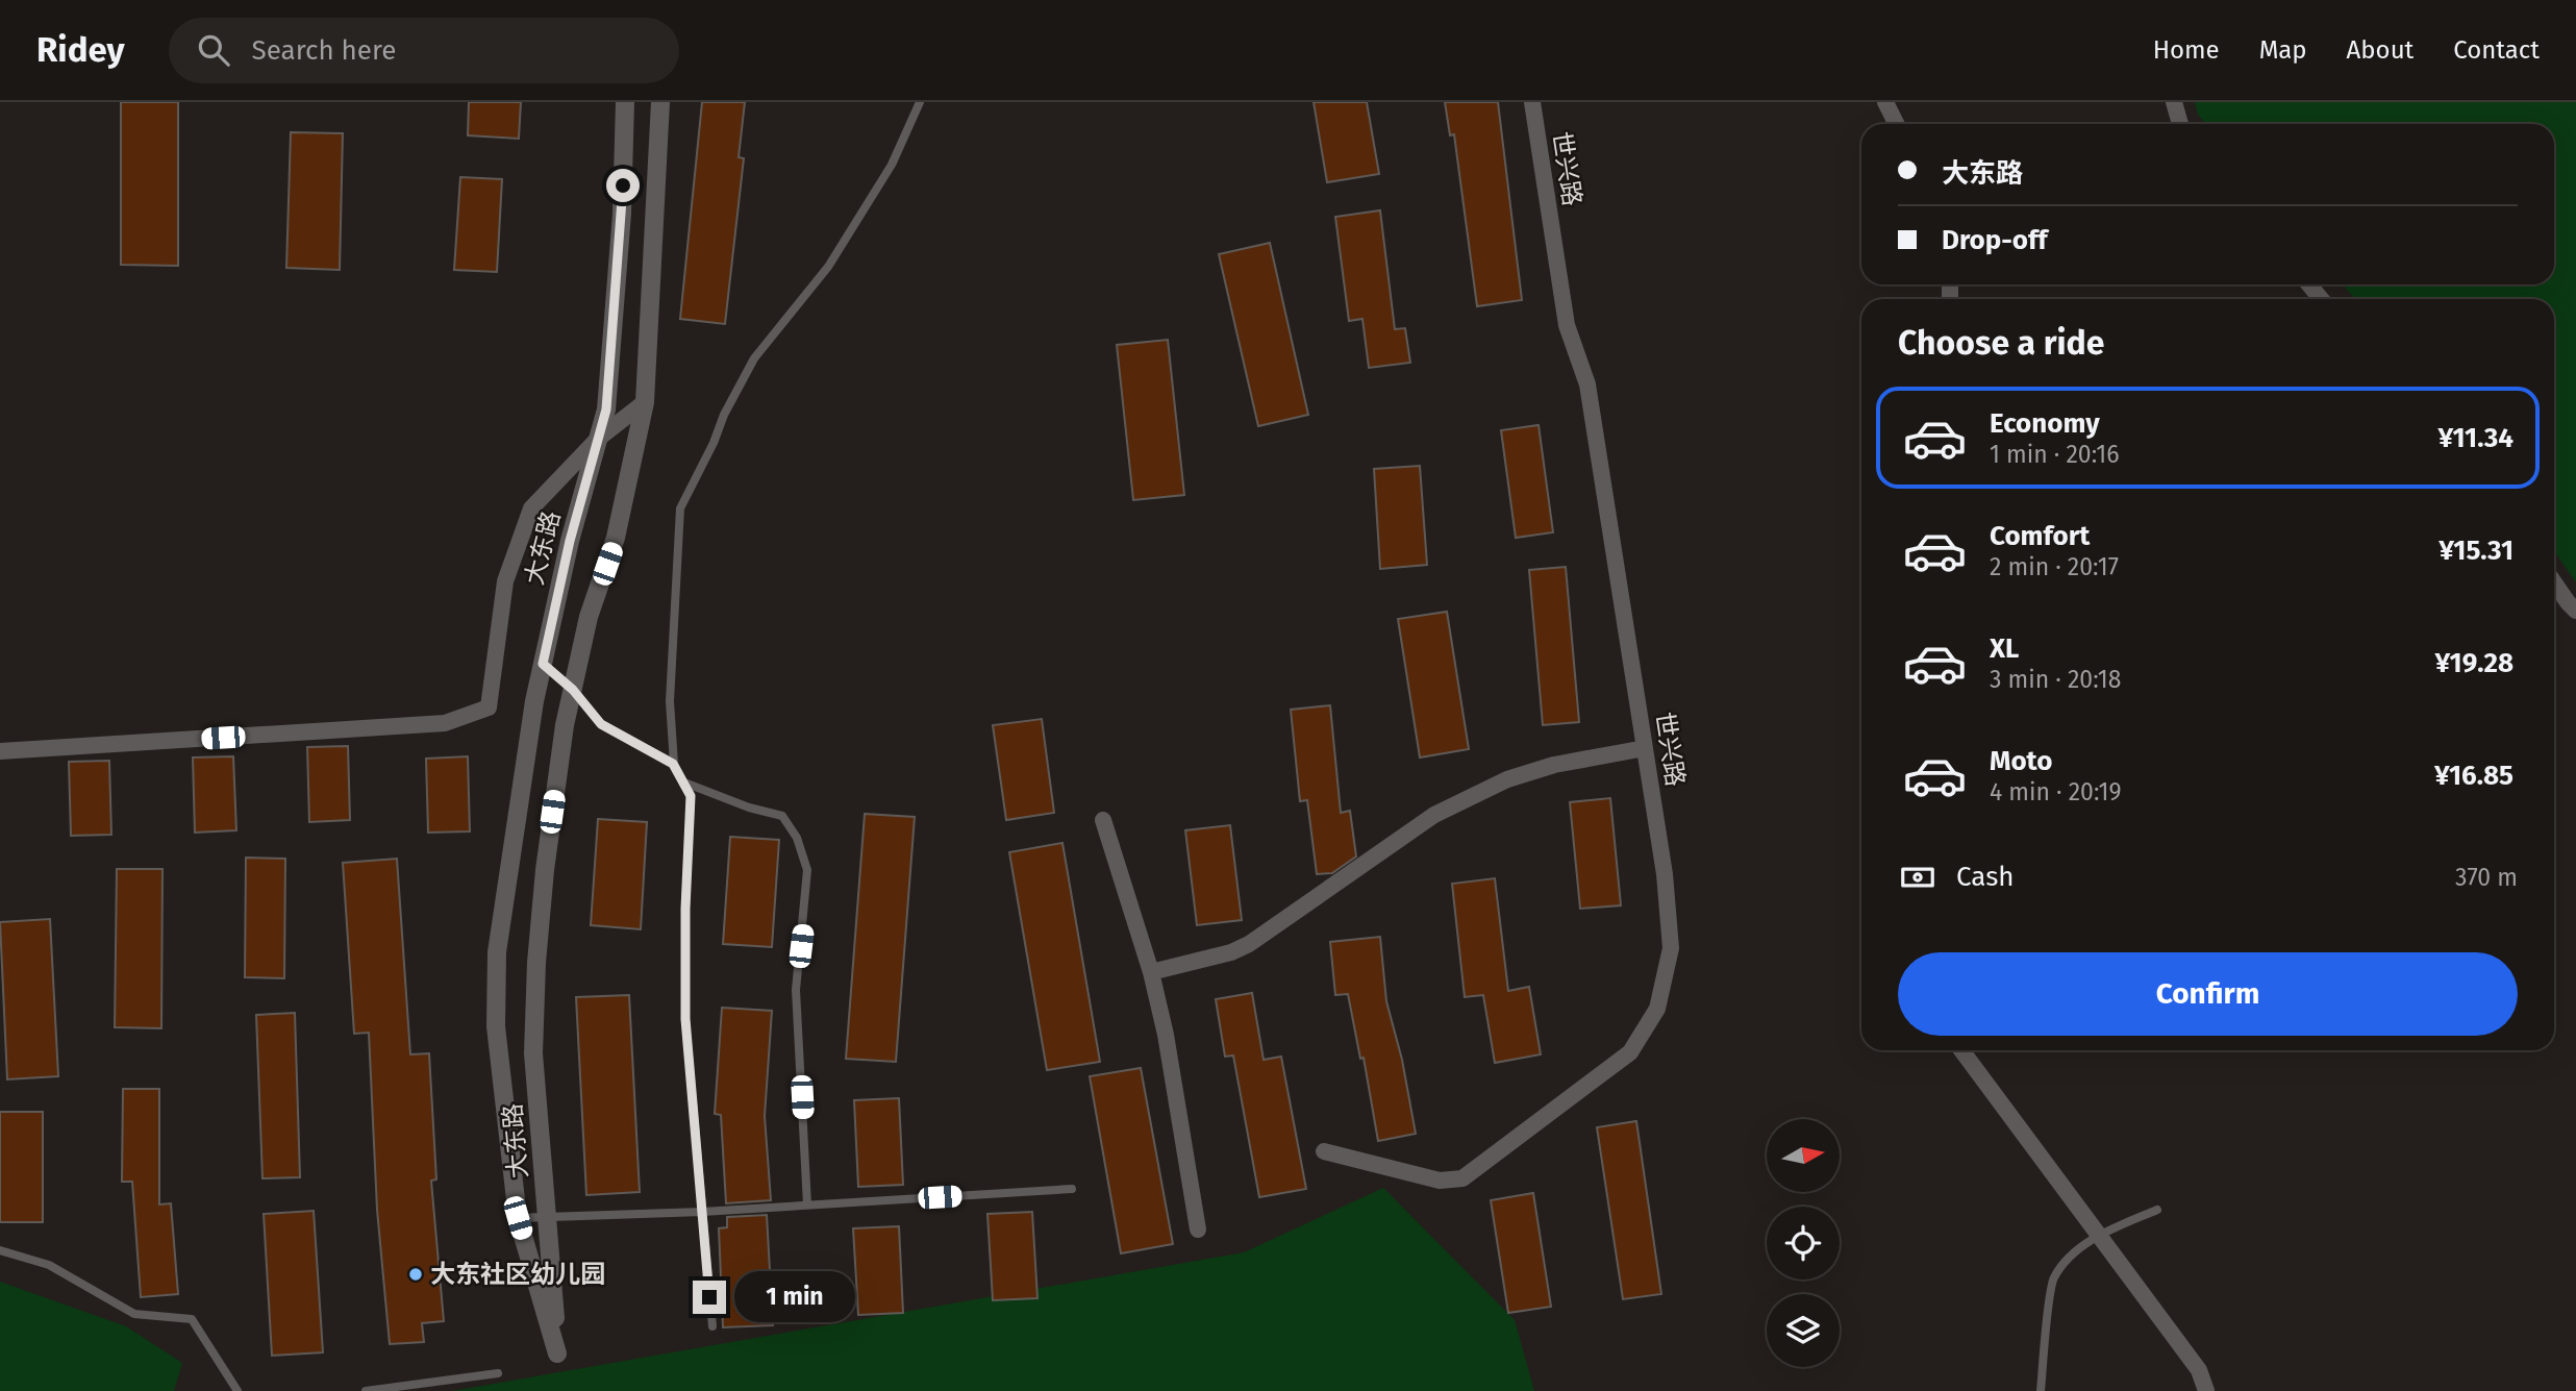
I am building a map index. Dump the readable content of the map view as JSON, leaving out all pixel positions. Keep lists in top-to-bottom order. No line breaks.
{"streets":{"street":["世兴路","大东路"]},"places":["大东社区幼儿园"],"north":"right","page":{"header":"Ridey","search":"Search here","nav":["Home","Map","About","Contact"],"banner":["大东路","Drop-off"],"heading":"Choose a ride","list":[{"name":"Economy","note":"1 min · 20:16","value":"¥11.34"},{"name":"Comfort","note":"2 min · 20:17","value":"¥15.31"},{"name":"XL","note":"3 min · 20:18","value":"¥19.28"},{"name":"Moto","note":"4 min · 20:19","value":"¥16.85"}],"pay":["Cash","370 m"],"buttons":"Confirm","bubble":"1 min"}}
